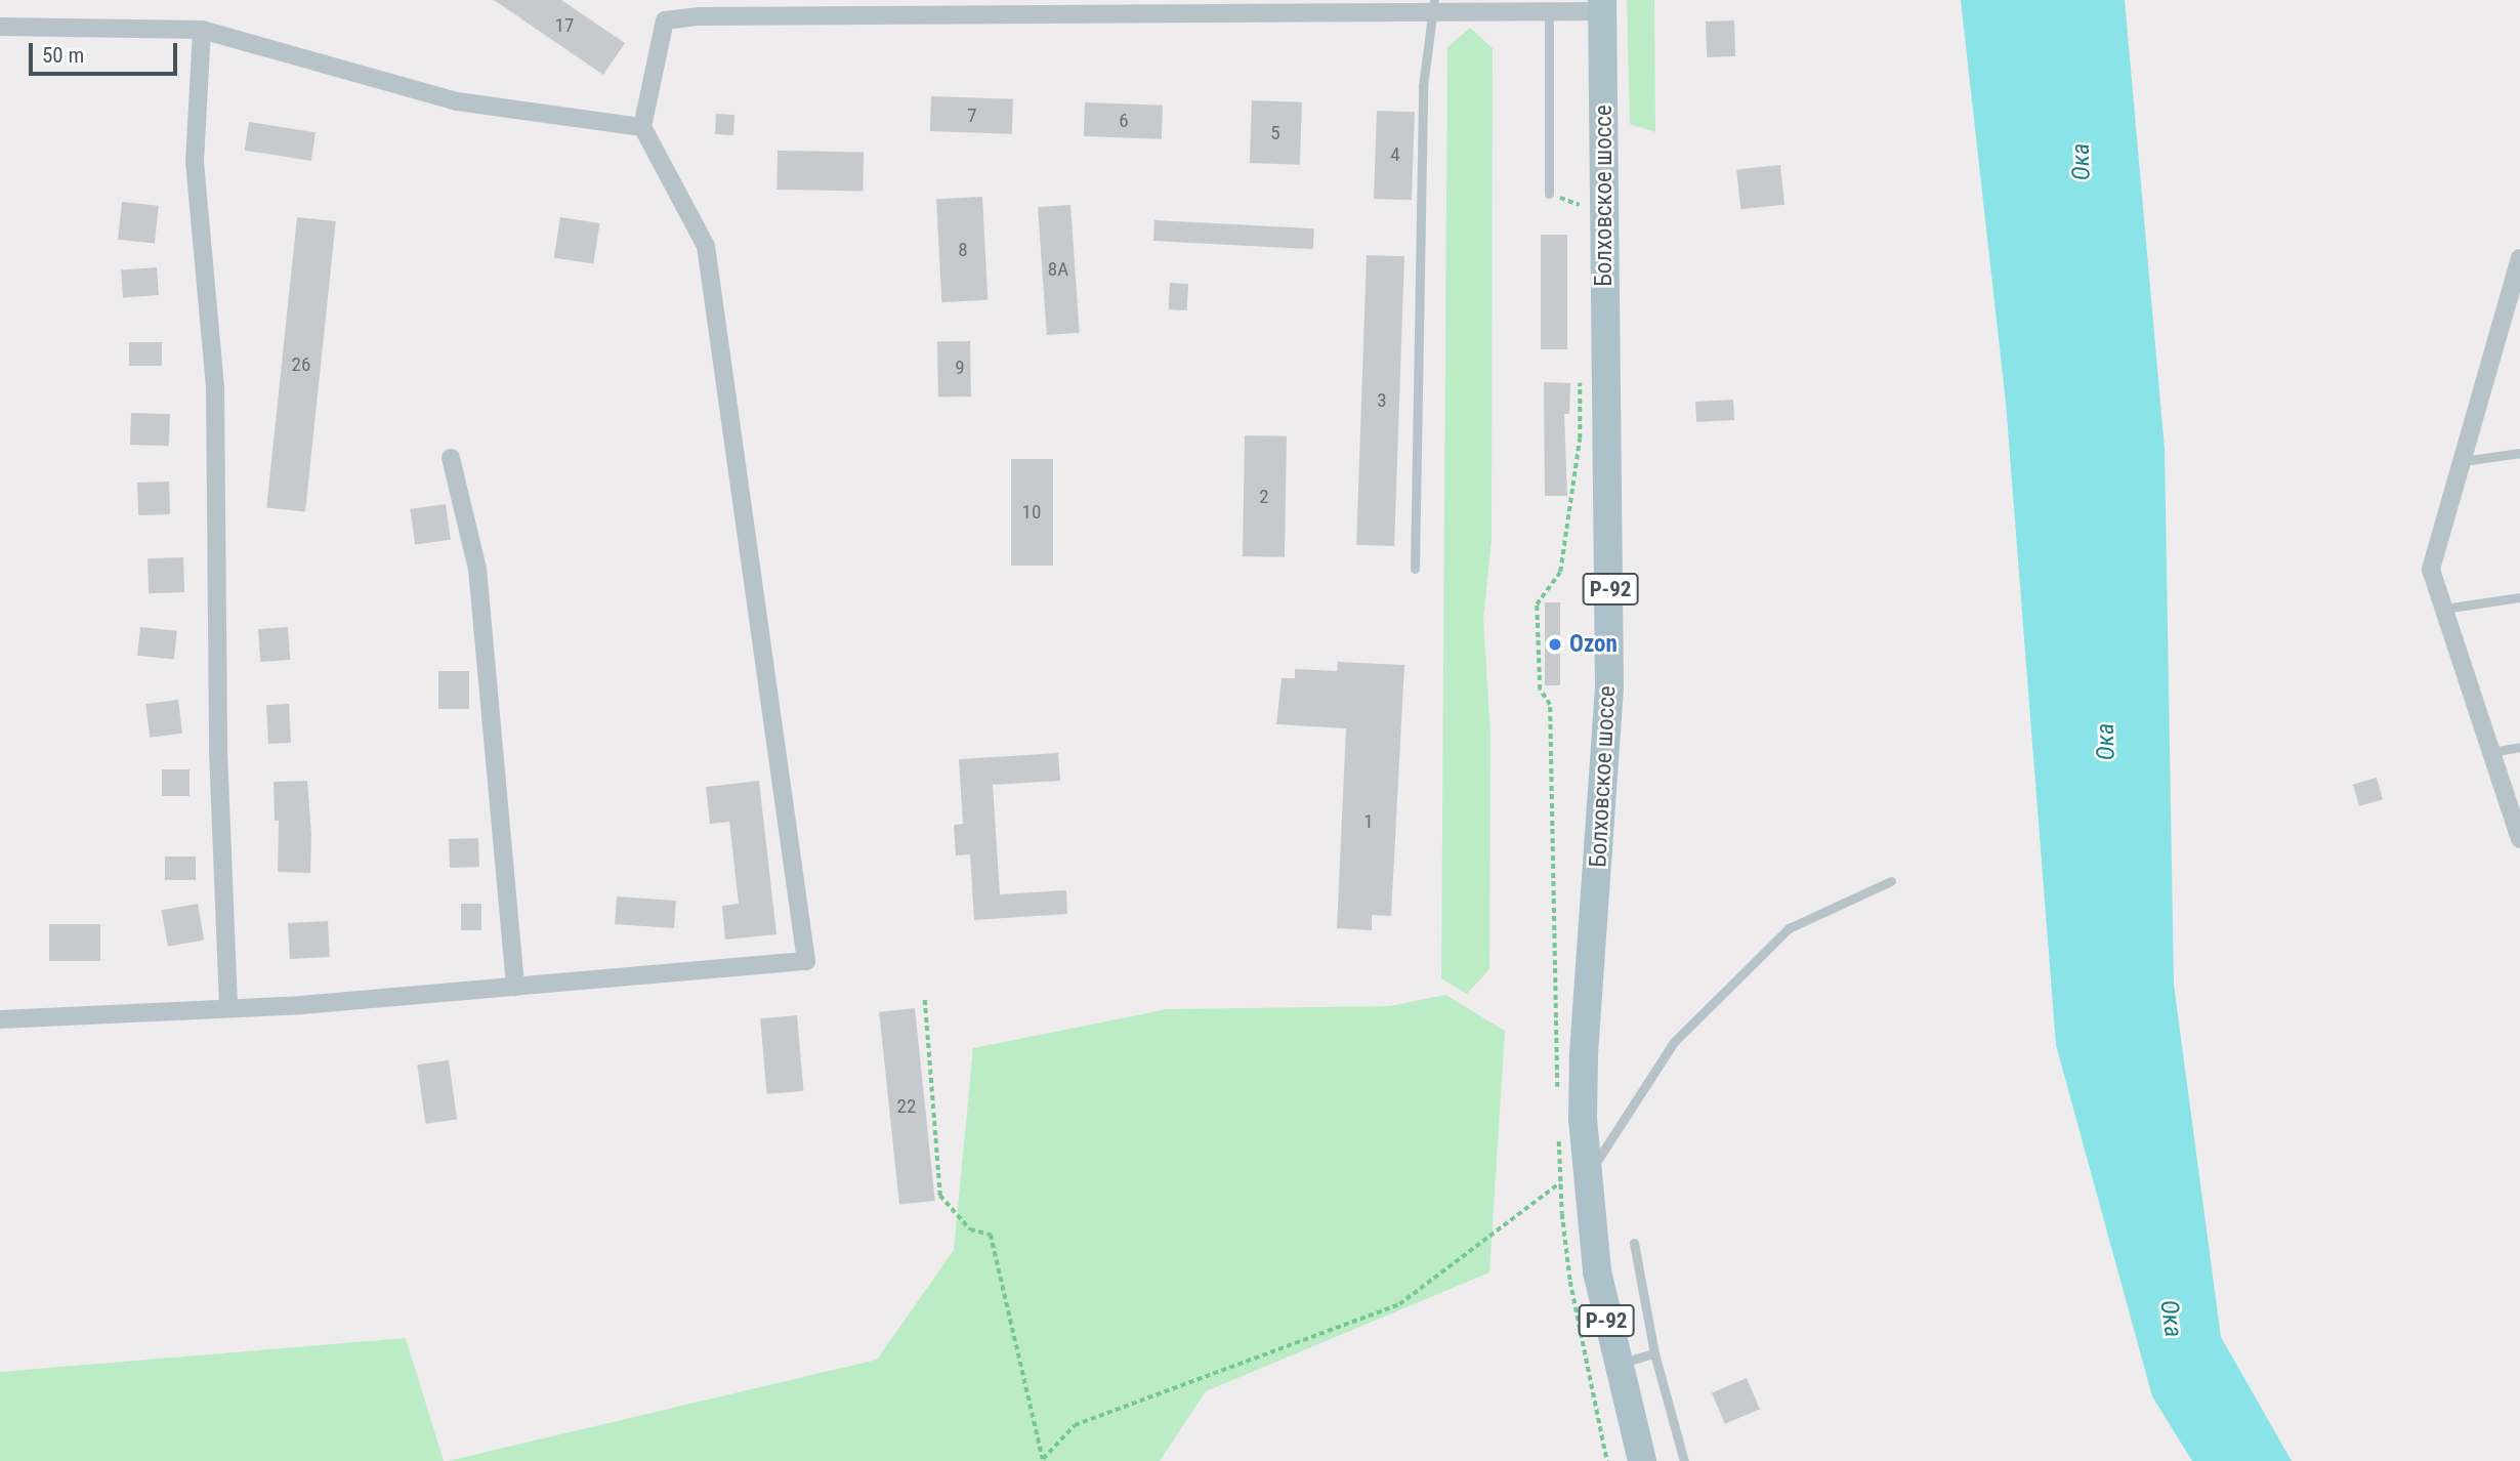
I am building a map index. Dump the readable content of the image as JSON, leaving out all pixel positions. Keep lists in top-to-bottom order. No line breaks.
{"streets":{"main road":["Болховское шоссе","Р-92"]},"water":["Ока"],"places":["Ozon"],"house_numbers":["17","7","6","5","4","8","8А","26","9","3","2","10","1","22"],"scale_bar":"50 m"}
